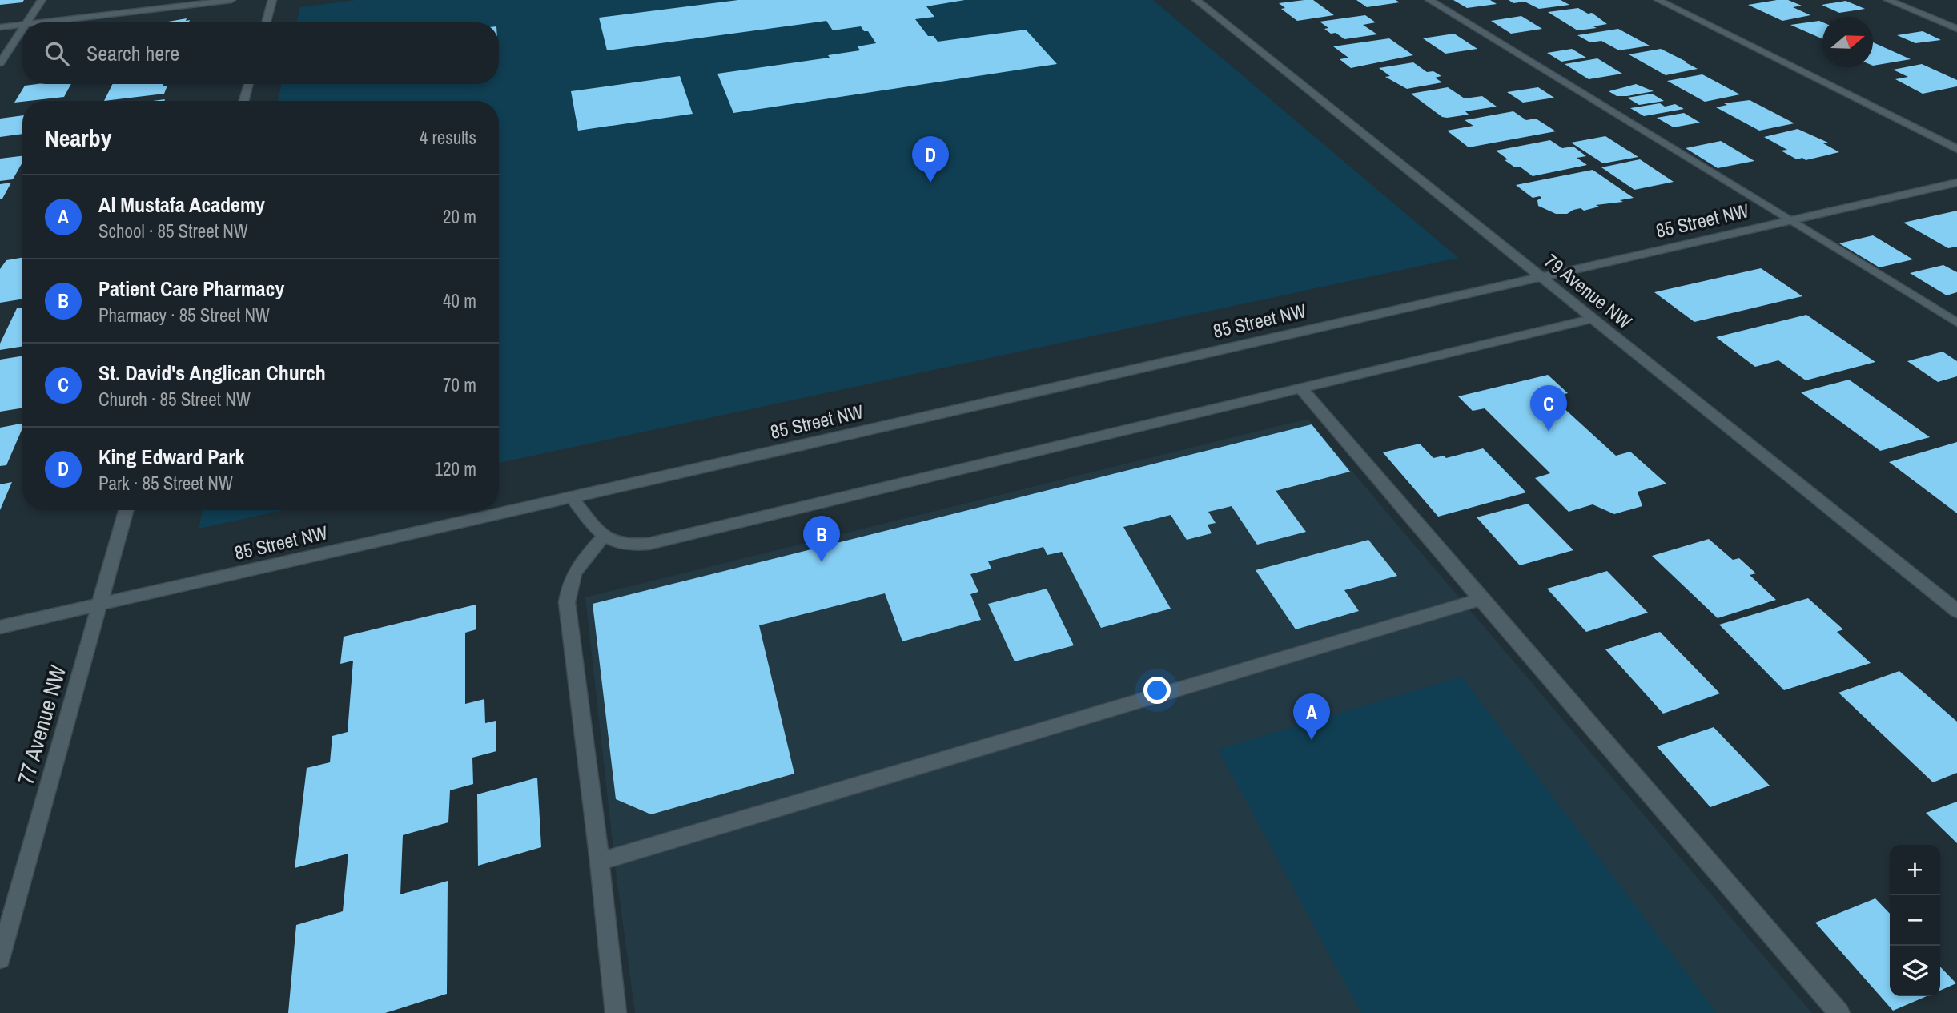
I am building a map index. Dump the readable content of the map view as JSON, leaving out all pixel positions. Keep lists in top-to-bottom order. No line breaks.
{"streets":{"street":["85 Street NW","79 Avenue NW","77 Avenue NW"]},"crossings":[["85 Street NW","79 Avenue NW"],["85 Street NW","77 Avenue NW"]],"north":"right","page":{"search":"Search here","heading":["Nearby","4 results"],"pins":["D","C","B","A"],"list":[{"mark":"A","name":"Al Mustafa Academy","note":"School · 85 Street NW","value":"20 m"},{"mark":"B","name":"Patient Care Pharmacy","note":"Pharmacy · 85 Street NW","value":"40 m"},{"mark":"C","name":"St. David's Anglican Church","note":"Church · 85 Street NW","value":"70 m"},{"mark":"D","name":"King Edward Park","note":"Park · 85 Street NW","value":"120 m"}],"map_buttons":["+","−"]}}
